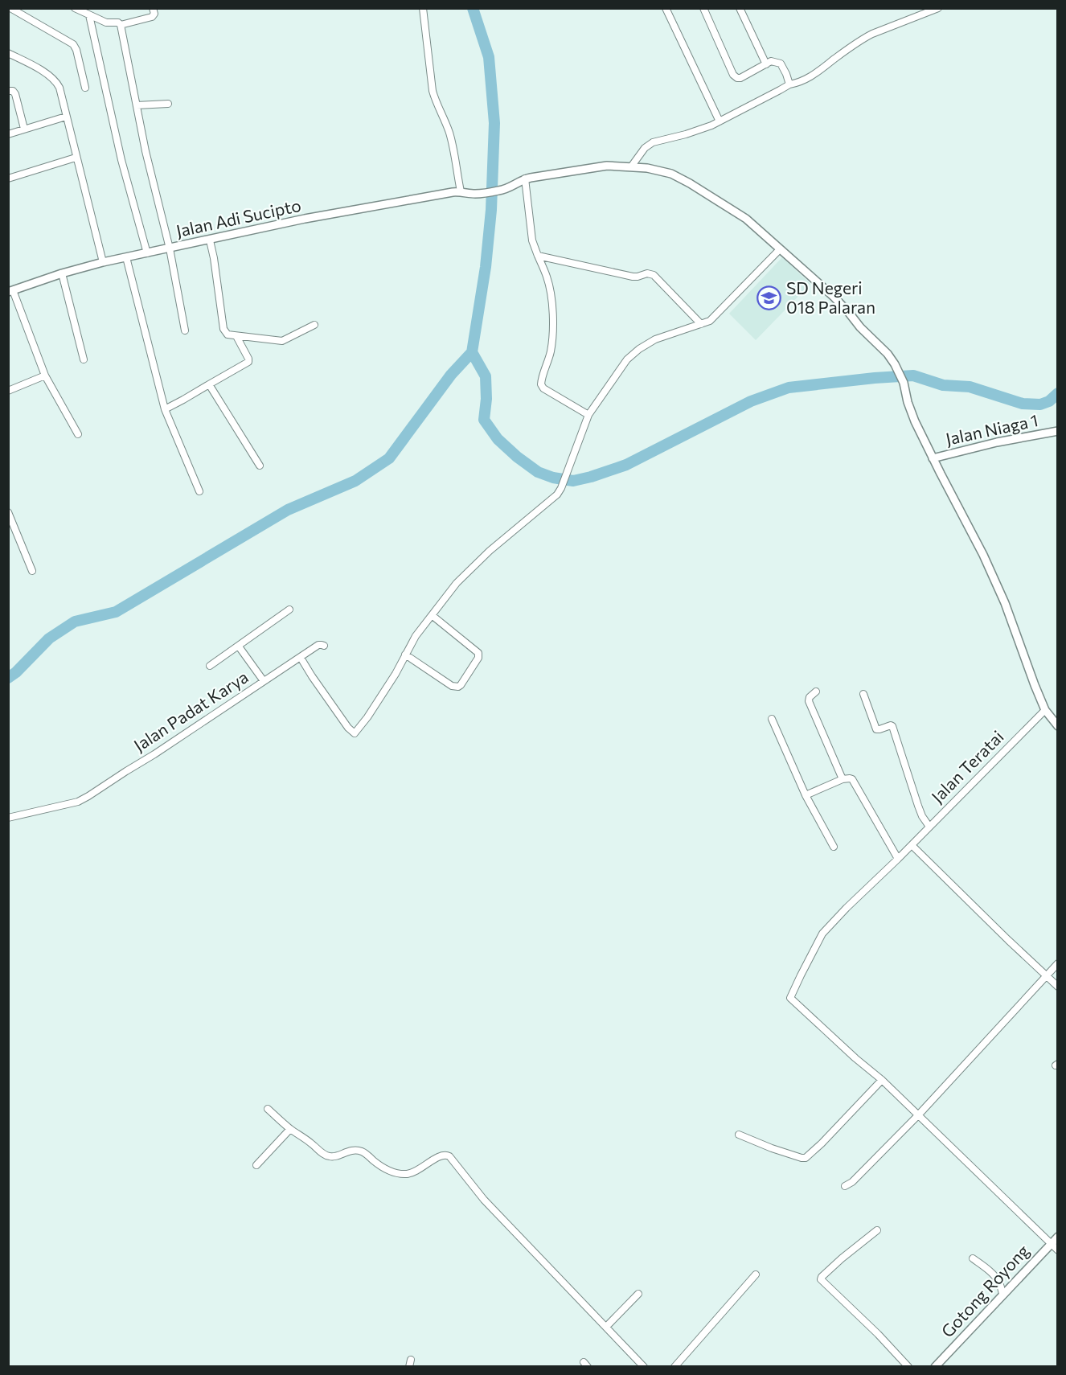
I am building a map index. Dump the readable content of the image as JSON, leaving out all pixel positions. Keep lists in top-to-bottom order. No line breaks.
{"streets":{"street":["Jalan Adi Sucipto","Jalan Niaga 1","Jalan Padat Karya","Jalan Teratai","Gotong Royong"]},"crossings":[["Jalan Adi Sucipto","Jalan Niaga 1"],["Jalan Adi Sucipto","Jalan Teratai"]],"places":{"school or university":["SD Negeri 018 Palaran"]}}
